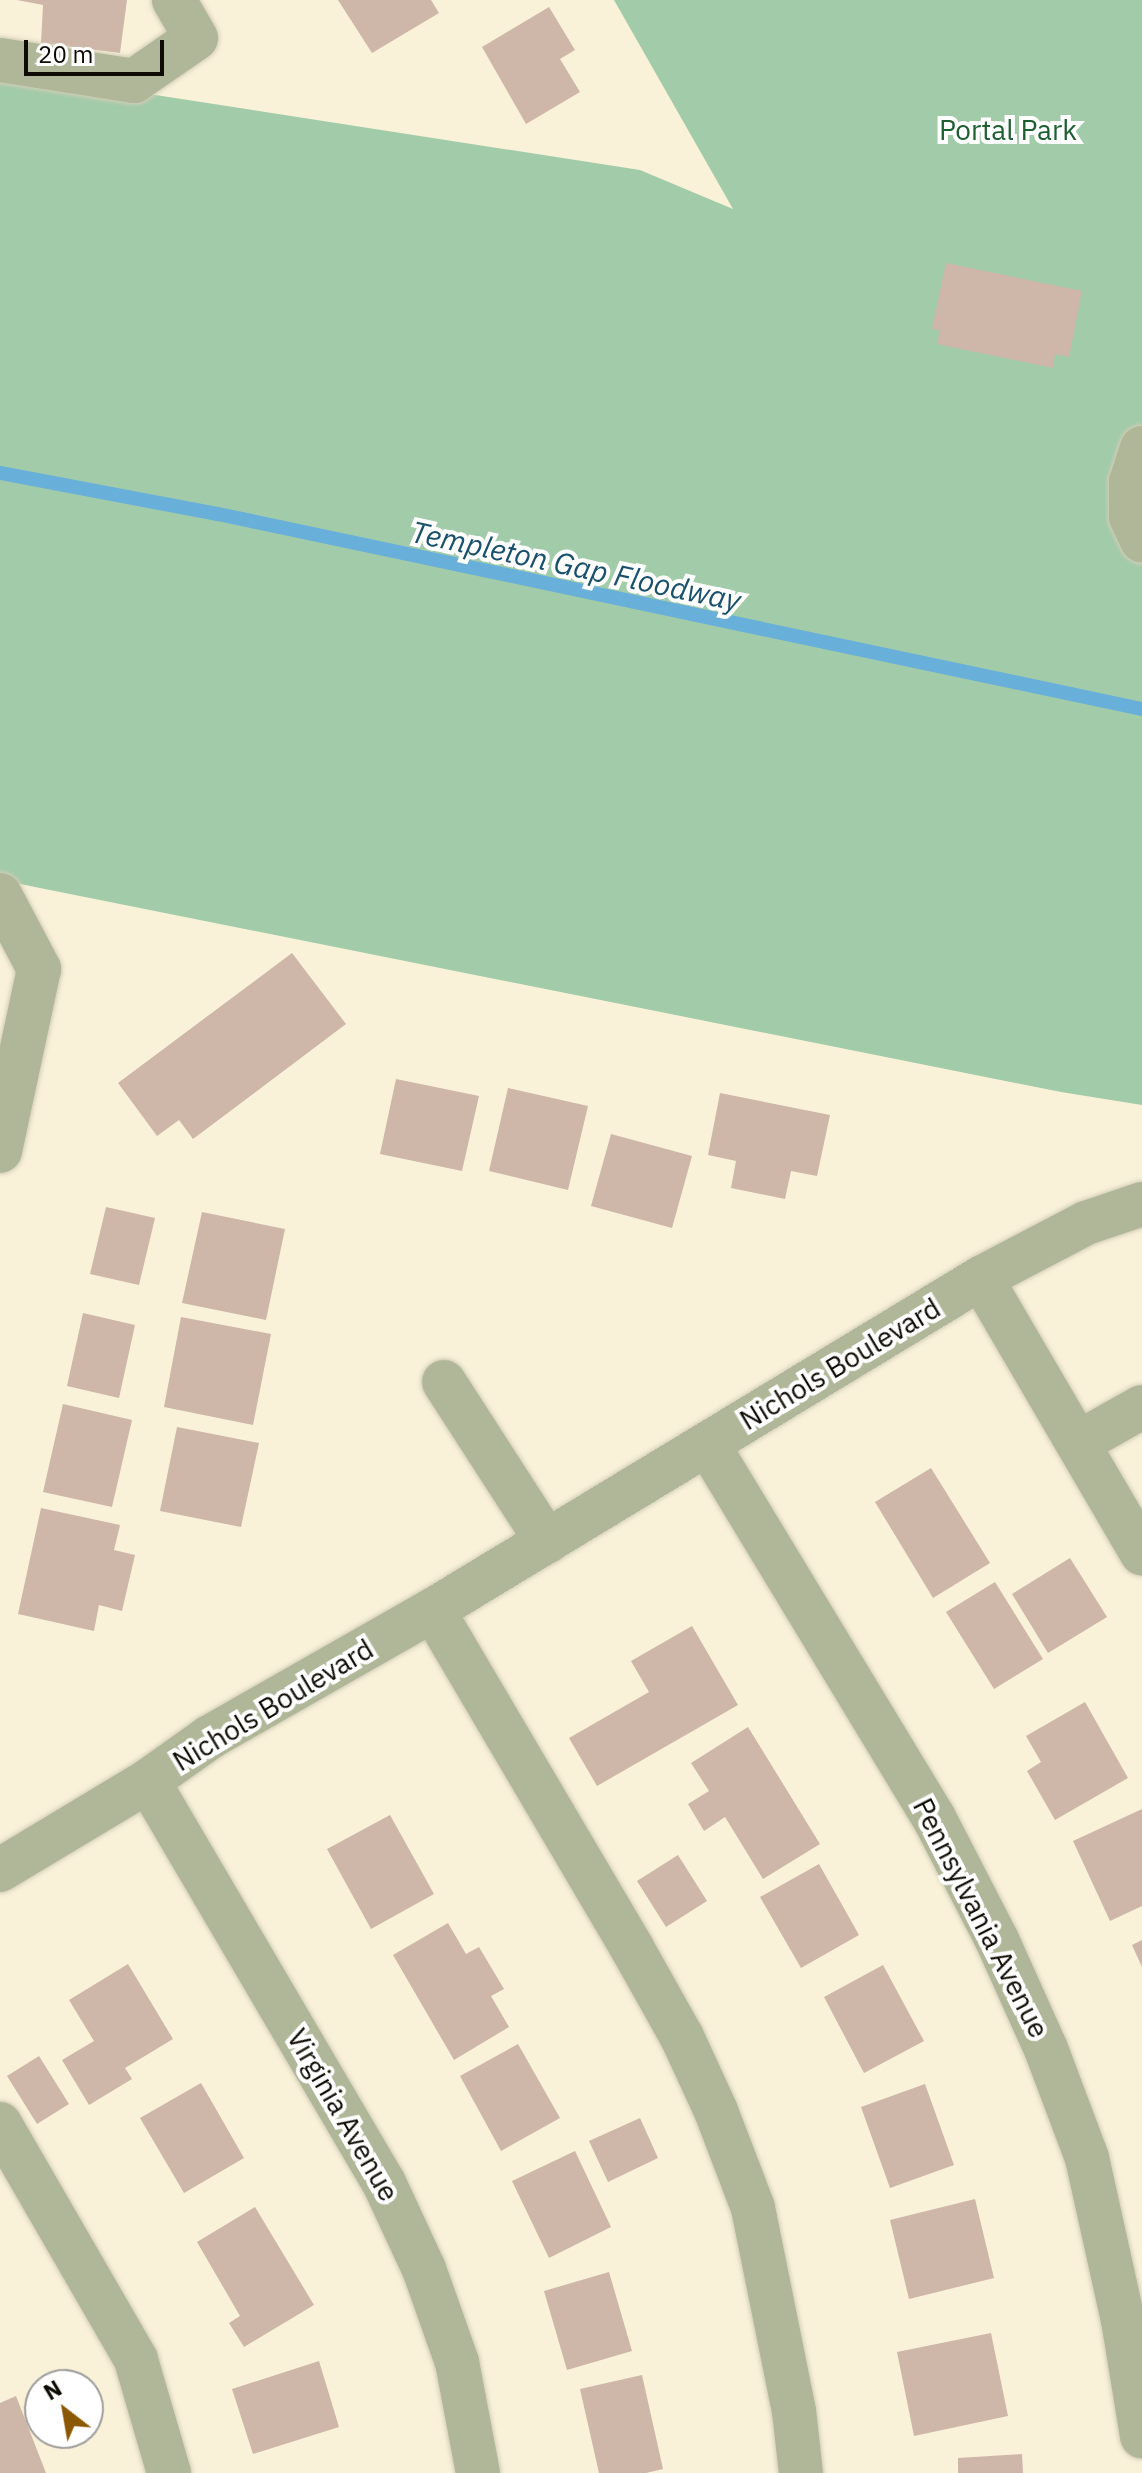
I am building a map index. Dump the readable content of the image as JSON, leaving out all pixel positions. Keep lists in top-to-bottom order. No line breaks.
{"streets":{"street":["Nichols Boulevard","Pennsylvania Avenue","Virginia Avenue"]},"crossings":[["Nichols Boulevard","Pennsylvania Avenue"],["Nichols Boulevard","Virginia Avenue"]],"water":["Templeton Gap Floodway"],"parks":["Portal Park"],"scale_bar":"20 m","north":"top left"}
